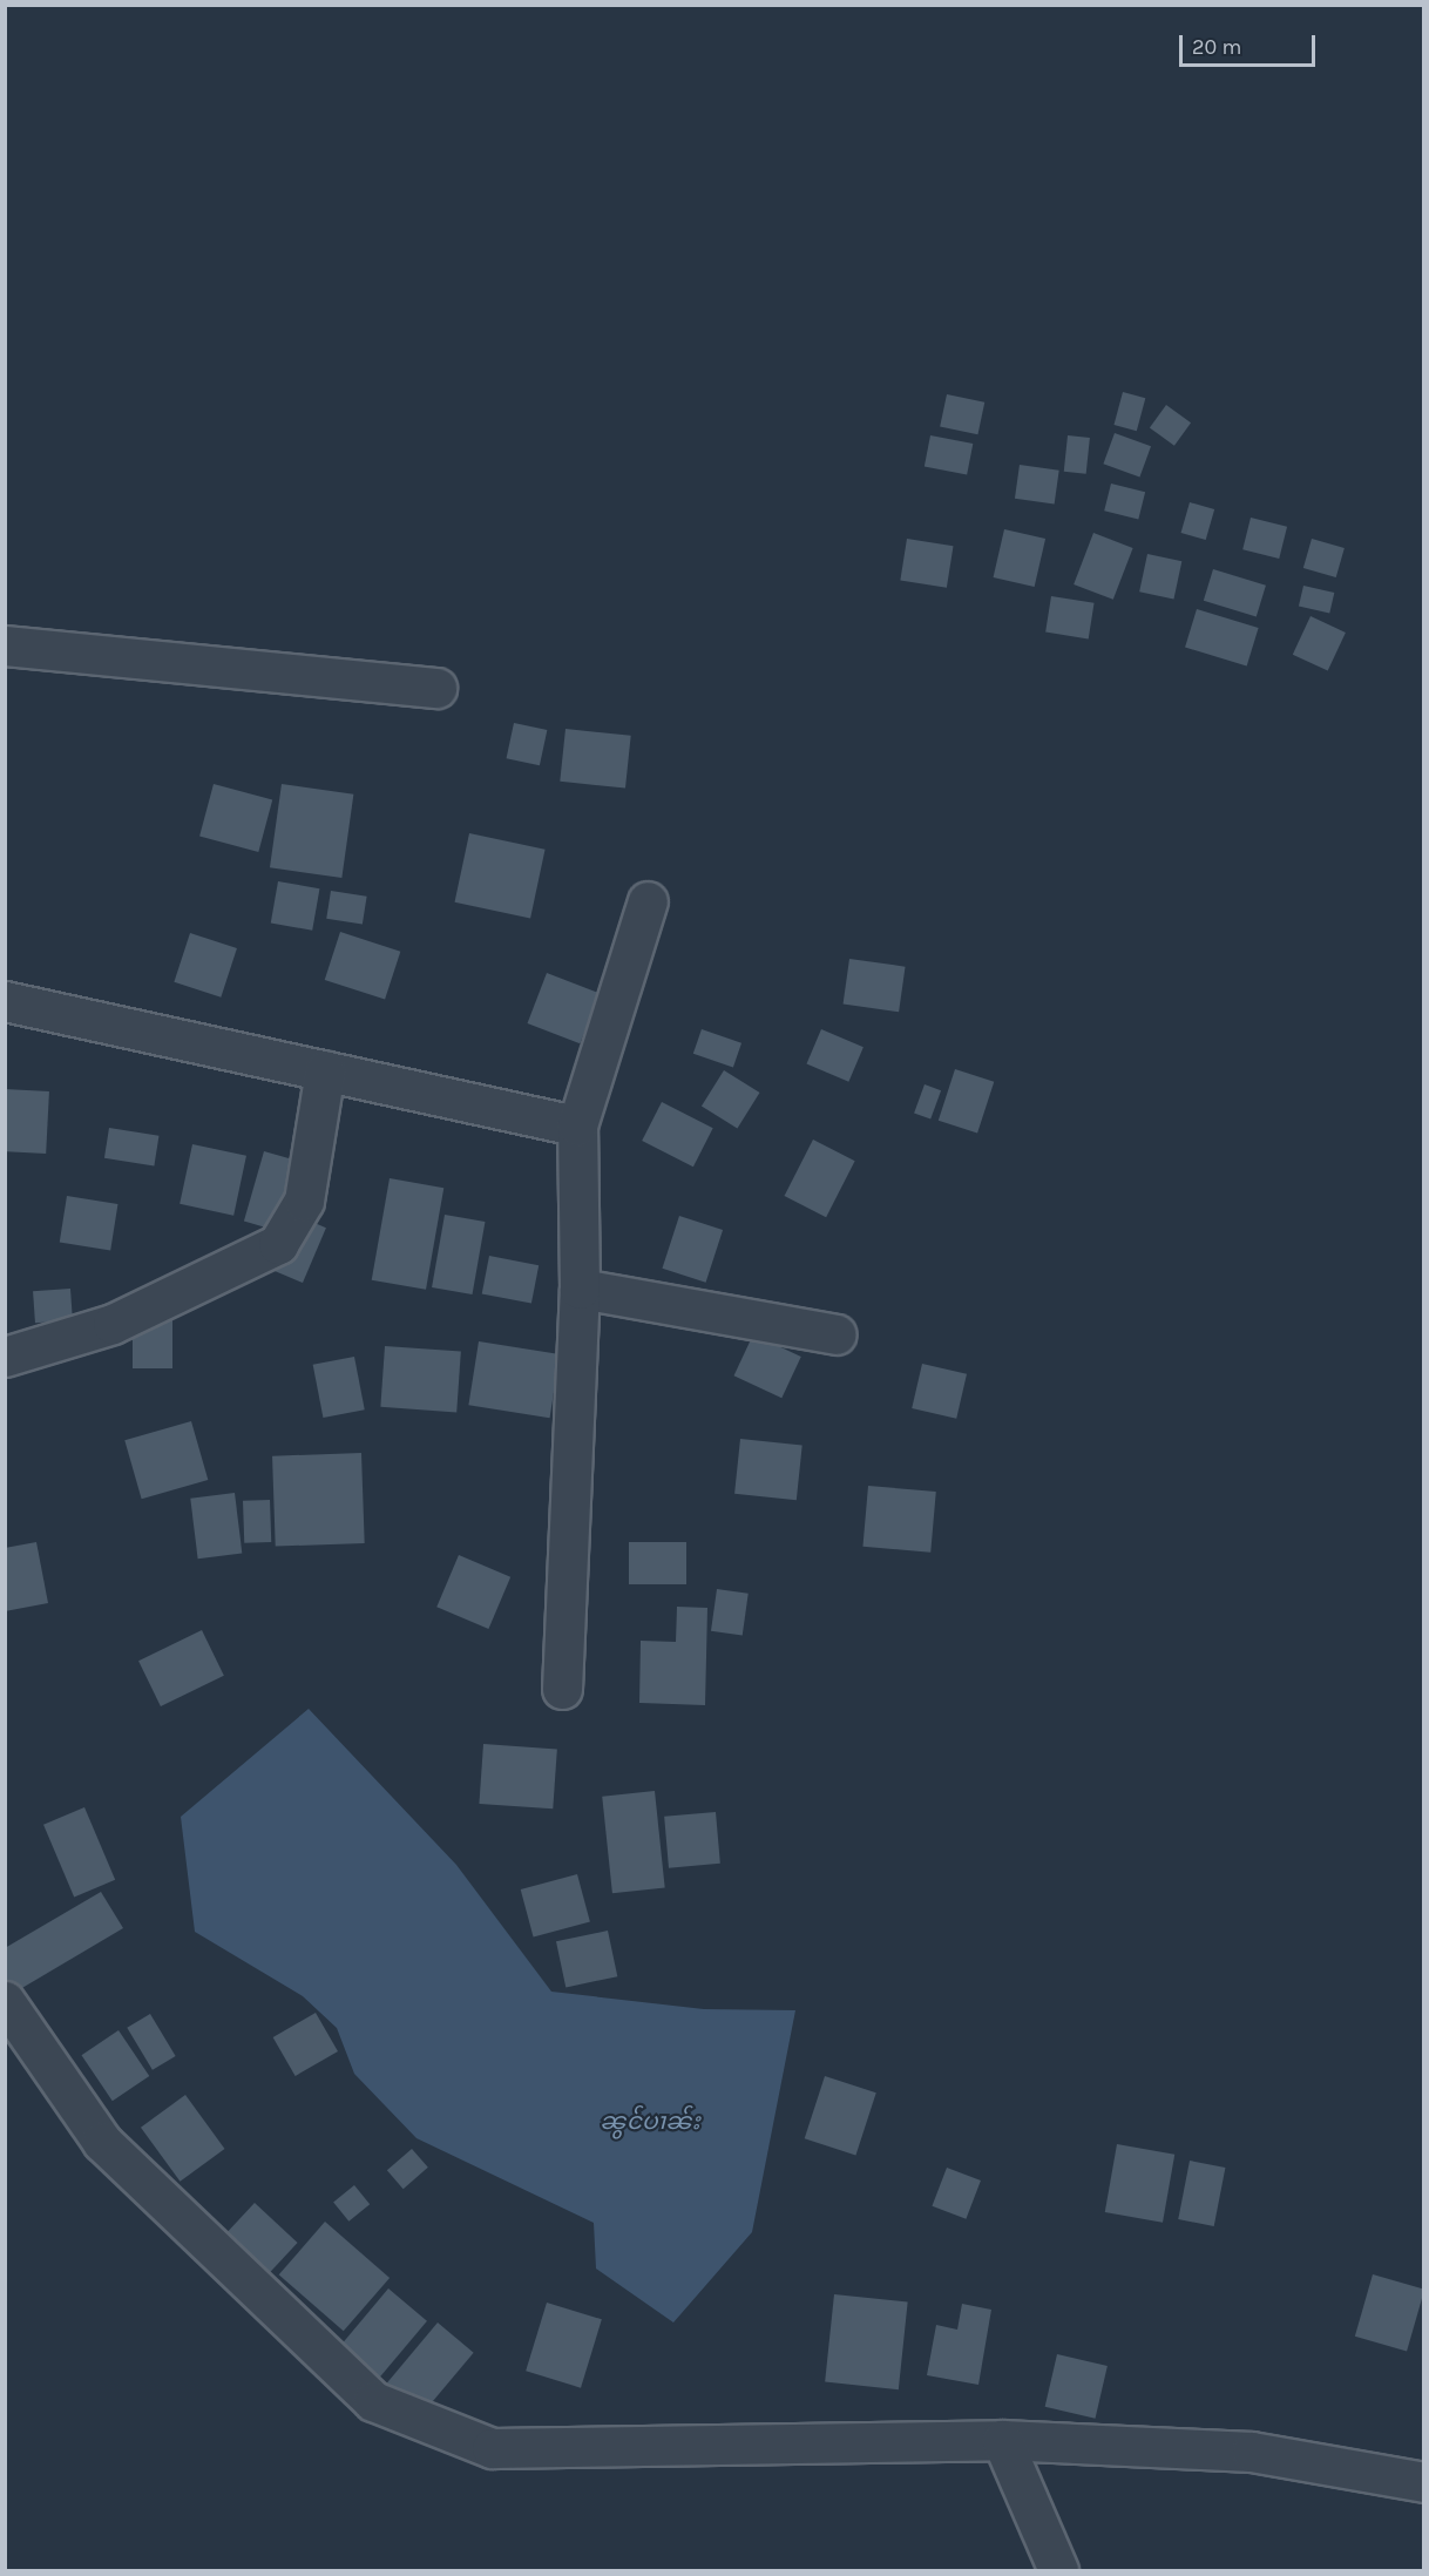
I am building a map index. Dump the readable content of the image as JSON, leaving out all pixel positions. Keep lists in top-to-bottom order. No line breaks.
{"water":["ၼွင်ပၢၼ်း"],"scale_bar":"20 m"}
